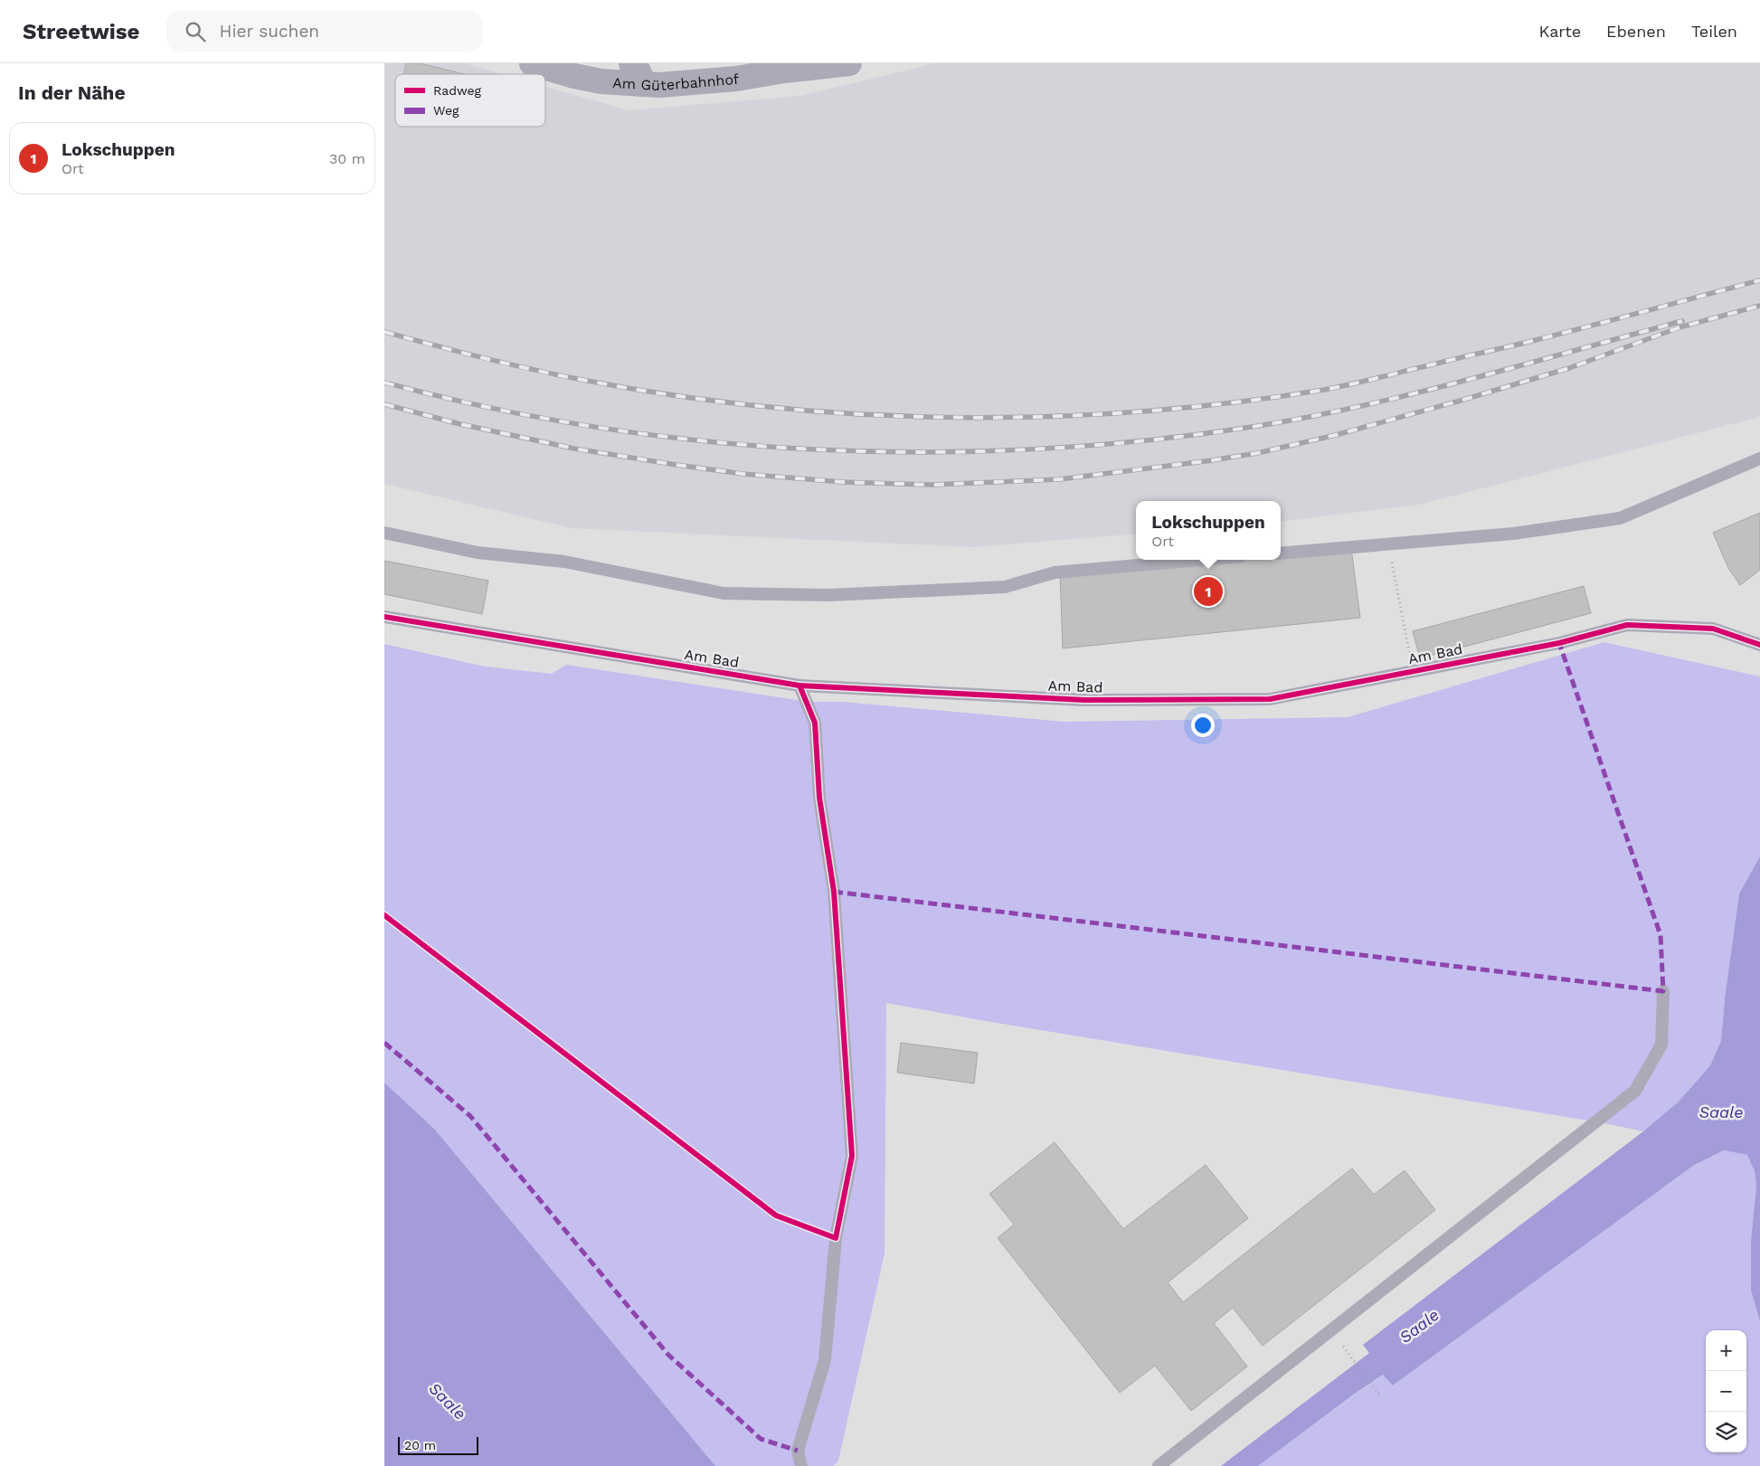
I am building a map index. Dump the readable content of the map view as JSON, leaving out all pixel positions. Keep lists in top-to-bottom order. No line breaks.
{"streets":{"street":["Am Güterbahnhof"],"lane":["Am Bad"]},"water":["Saale"],"legend":["Radweg","Weg"],"scale_bar":"20 m","page":{"header":"Streetwise","search":"Hier suchen","nav":["Karte","Ebenen","Teilen"],"heading":"In der Nähe","list":[{"mark":"1","name":"Lokschuppen","note":"Ort","value":"30 m"}],"popup":["Lokschuppen","Ort"],"pins":"1","map_buttons":["+","−"],"scale":"20 m"}}
